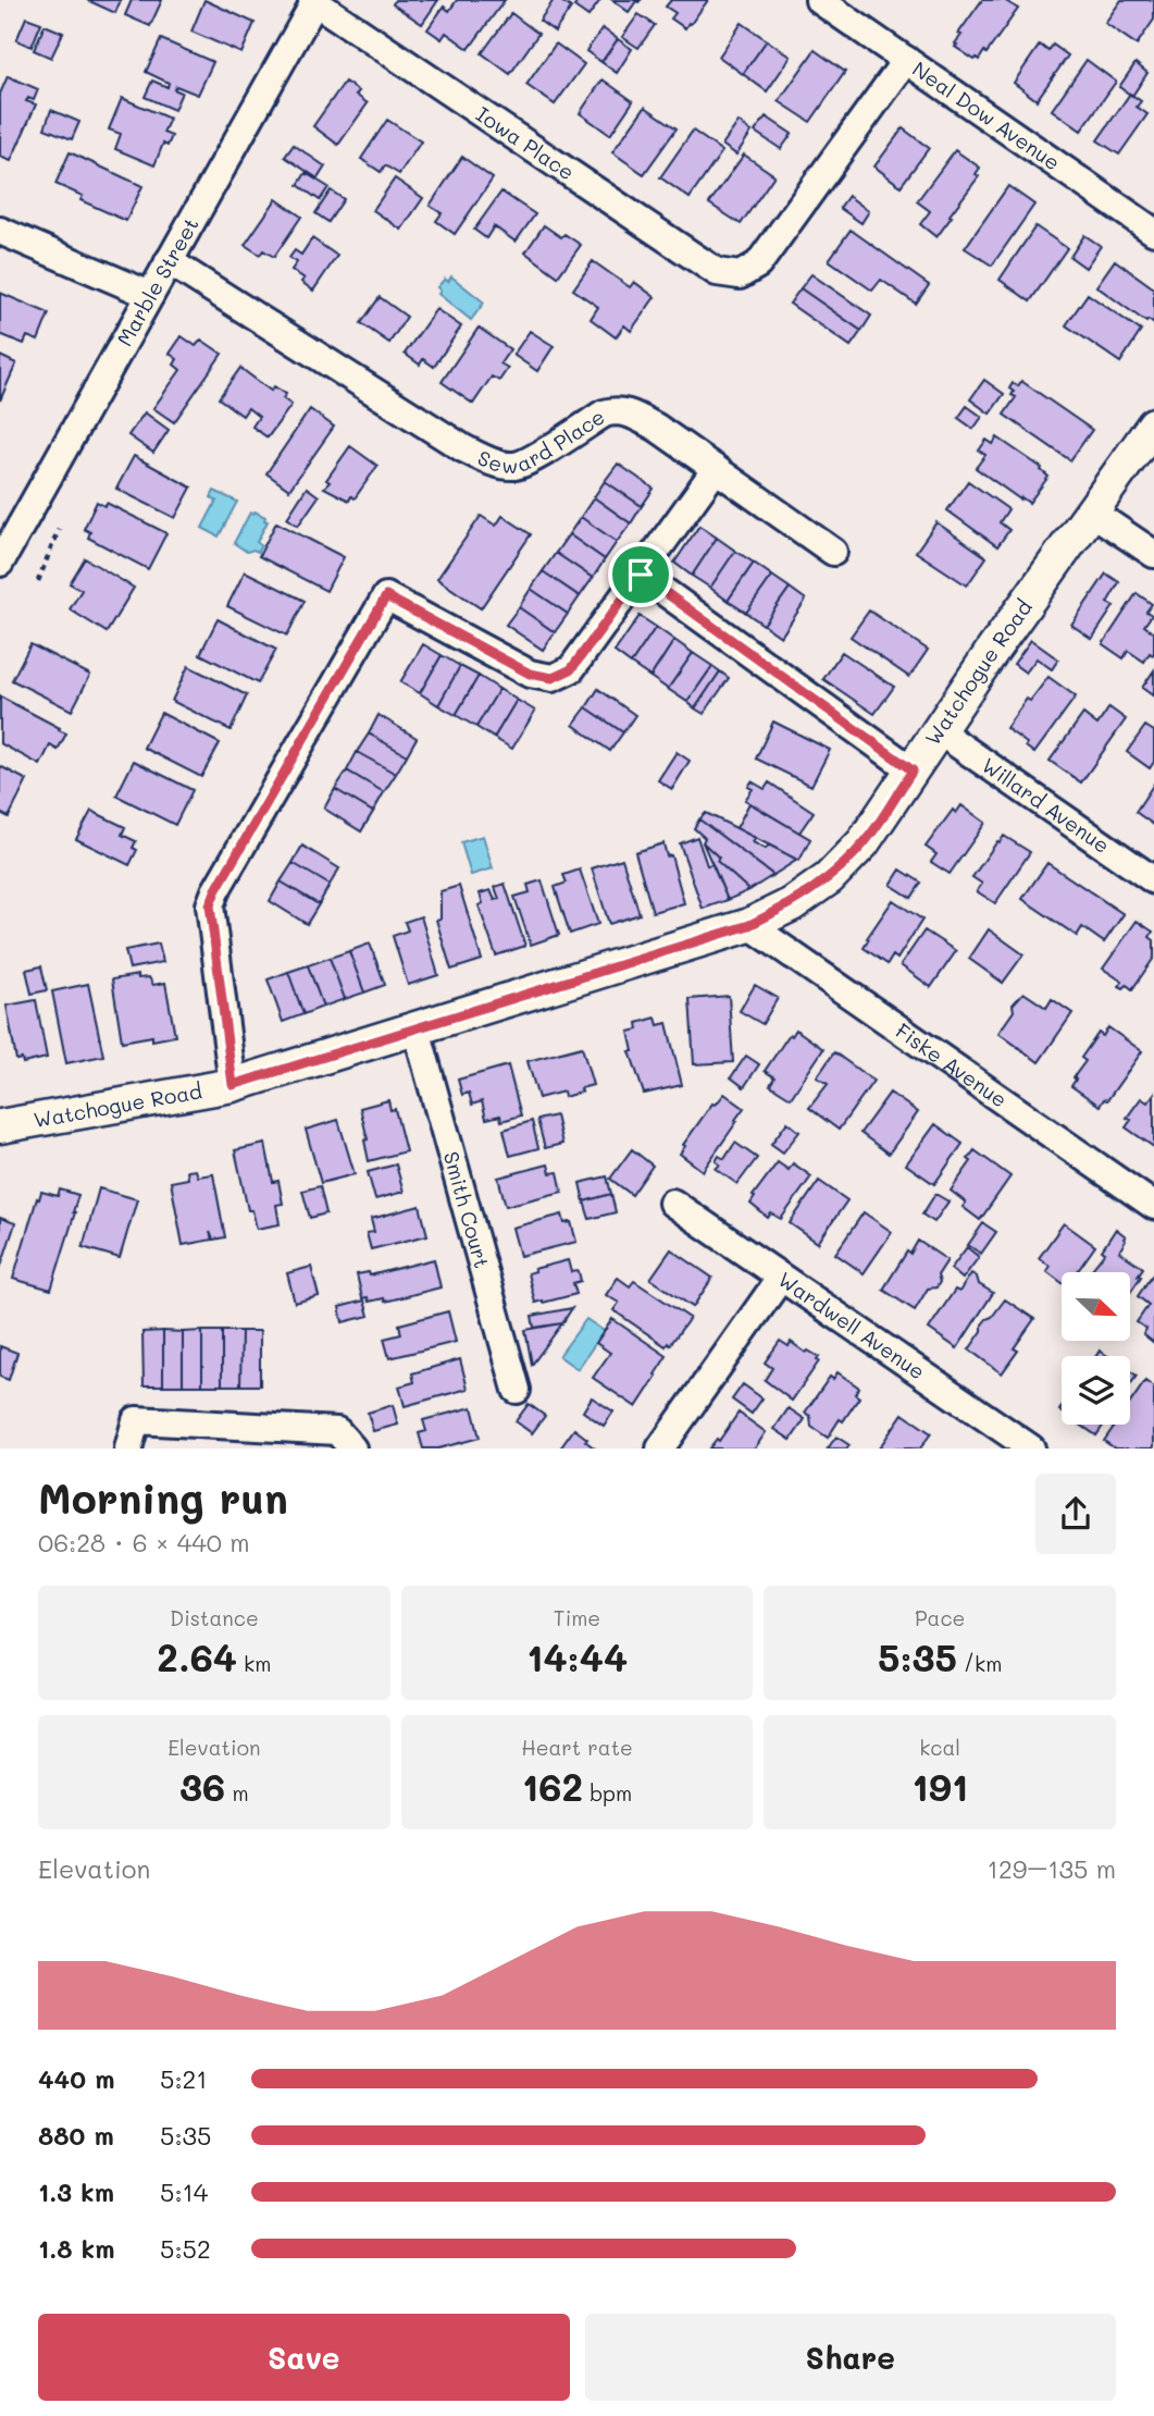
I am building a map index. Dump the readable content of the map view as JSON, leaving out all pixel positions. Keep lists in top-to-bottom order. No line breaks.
{"streets":{"street":["Neal Dow Avenue","Iowa Place","Marble Street","Seward Place","Watchogue Road","Willard Avenue","Fiske Avenue","Smith Court","Wardwell Avenue"]},"crossings":[["Neal Dow Avenue","Iowa Place"],["Iowa Place","Marble Street"],["Marble Street","Seward Place"],["Watchogue Road","Willard Avenue"],["Watchogue Road","Fiske Avenue"],["Watchogue Road","Smith Court"]],"north":"bottom right","page":{"heading":["Morning run","06:28 · 6 × 440 m"],"stats":[["Distance","2.64 km"],["Time","14:44"],["Pace","5:35 /km"],["Elevation","36 m"],["Heart rate","162 bpm"],["kcal","191"]],"chart":["Elevation","129–135 m"],"list":[{"name":"440 m","note":"5:21"},{"name":"880 m","note":"5:35"},{"name":"1.3 km","note":"5:14"},{"name":"1.8 km","note":"5:52"}],"buttons":["Save","Share"]}}
